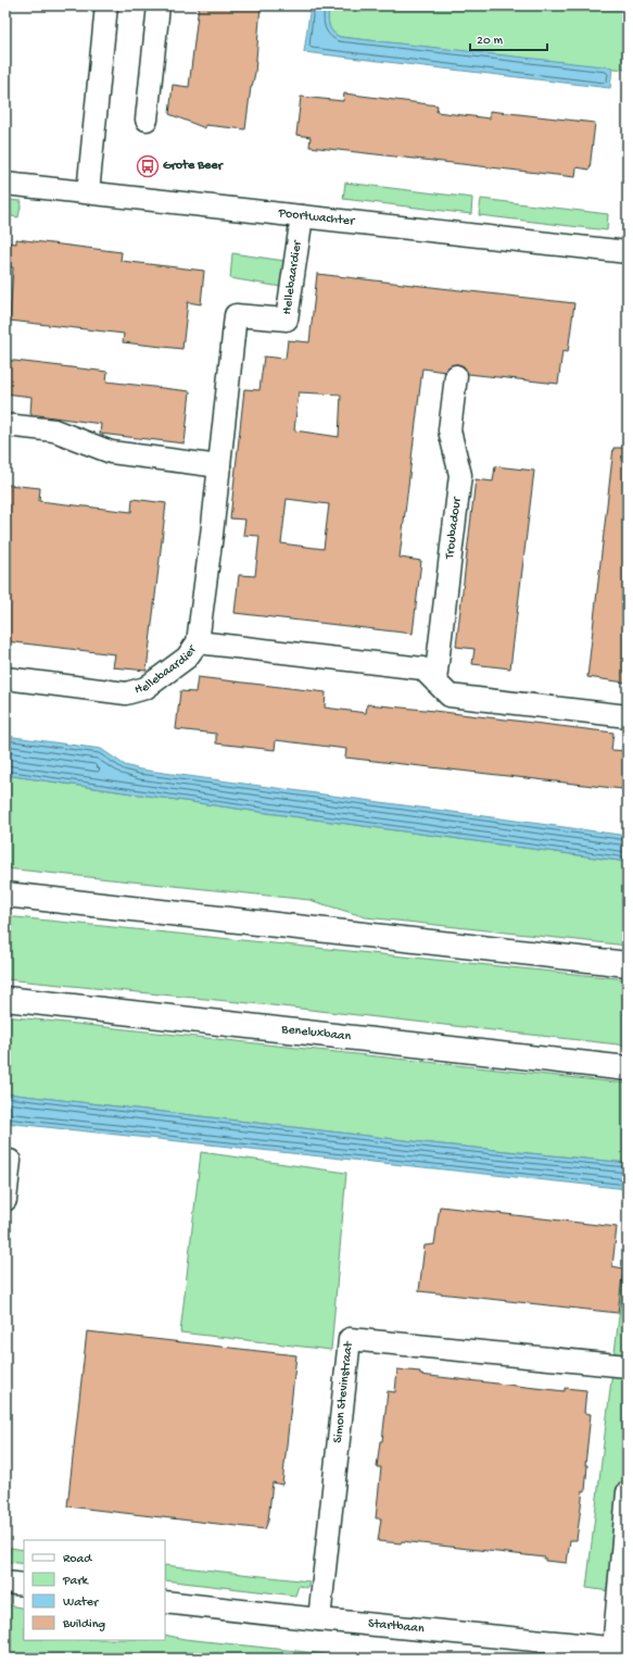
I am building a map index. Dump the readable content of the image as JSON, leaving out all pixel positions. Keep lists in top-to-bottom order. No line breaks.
{"streets":{"main road":["Beneluxbaan"],"street":["Poortwachter","Hellebaardier","Troubadour","Simon Stevinstraat","Startbaan"]},"crossings":[["Poortwachter","Hellebaardier"],["Simon Stevinstraat","Startbaan"]],"places":{"bus stop":["Grote Beer"]},"legend":["Road","Park","Water","Building"],"scale_bar":"20 m"}
